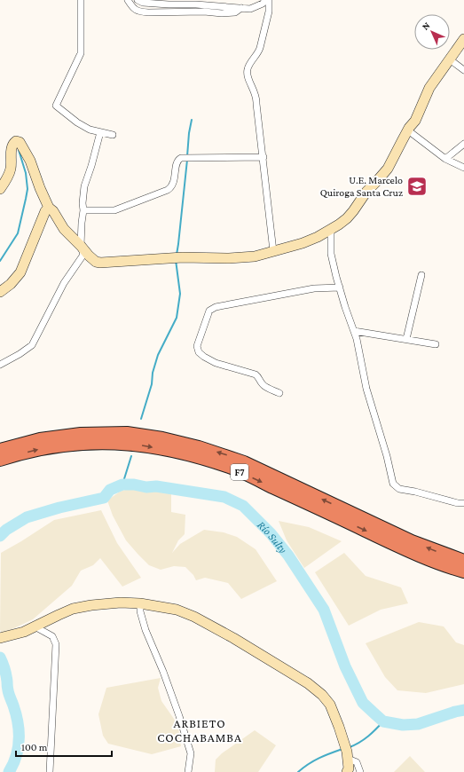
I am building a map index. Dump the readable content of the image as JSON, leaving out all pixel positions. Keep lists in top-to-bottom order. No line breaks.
{"streets":{"highway":["F7"]},"districts":["ARBIETO COCHABAMBA"],"water":["Río Sulty"],"places":{"school or university":["U.E. Marcelo Quiroga Santa Cruz"]},"scale_bar":"100 m","north":"top left"}
